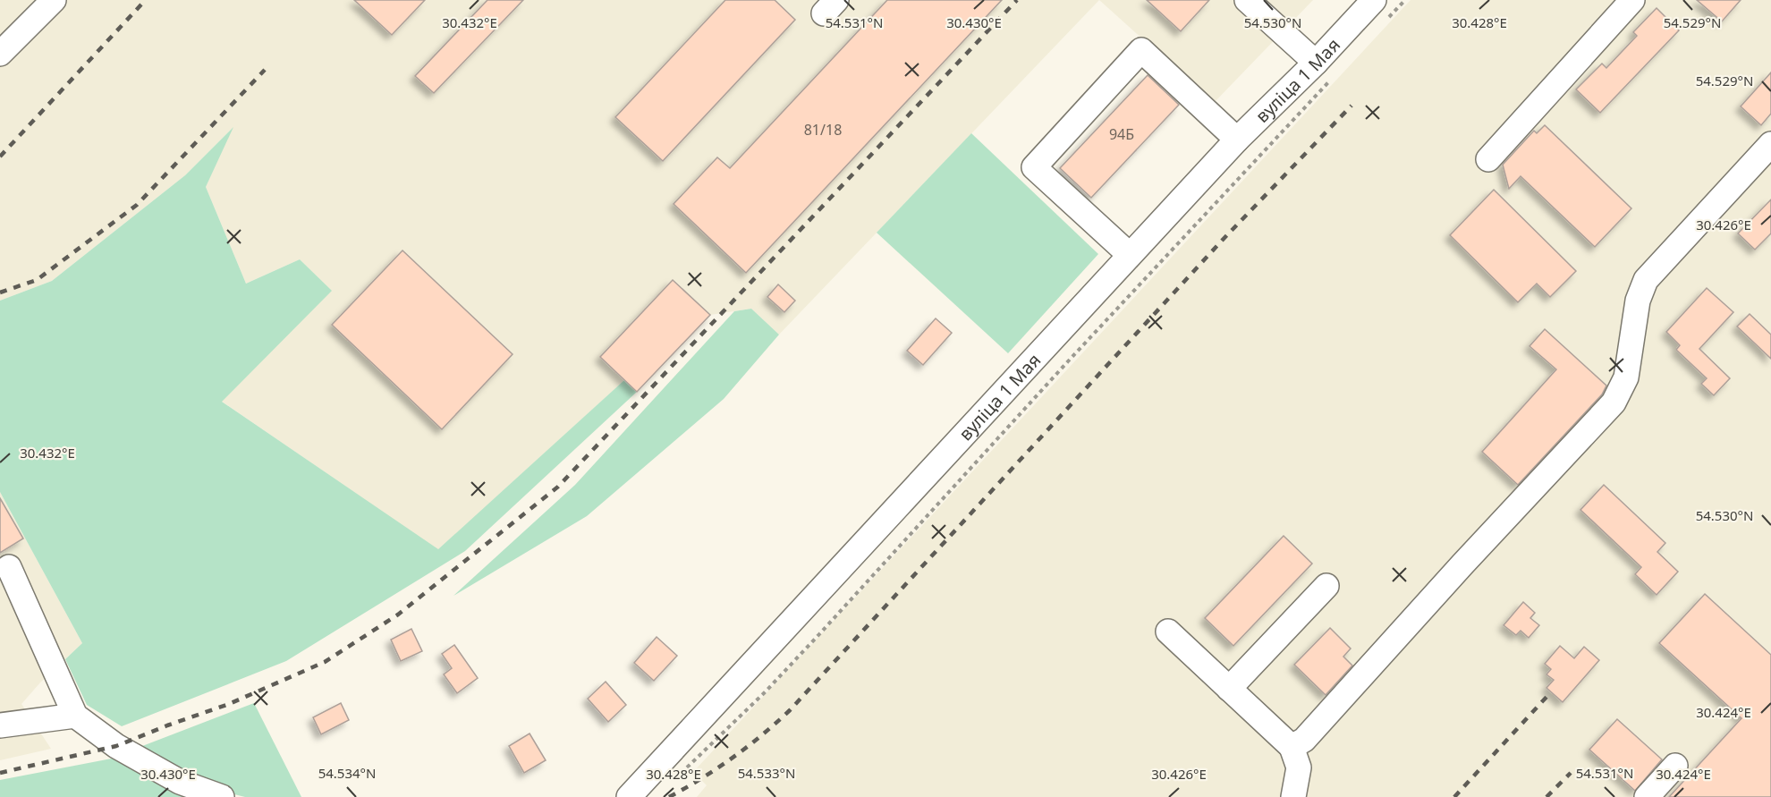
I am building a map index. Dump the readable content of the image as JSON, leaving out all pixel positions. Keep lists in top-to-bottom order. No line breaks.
{"streets":{"street":["вуліца 1 Мая"]},"house_numbers":["81/18","94Б"],"coordinates":["30.432°E","30.430°E","30.428°E","54.531°N","54.530°N","54.529°N","30.426°E","30.424°E","54.534°N","54.533°N"]}
